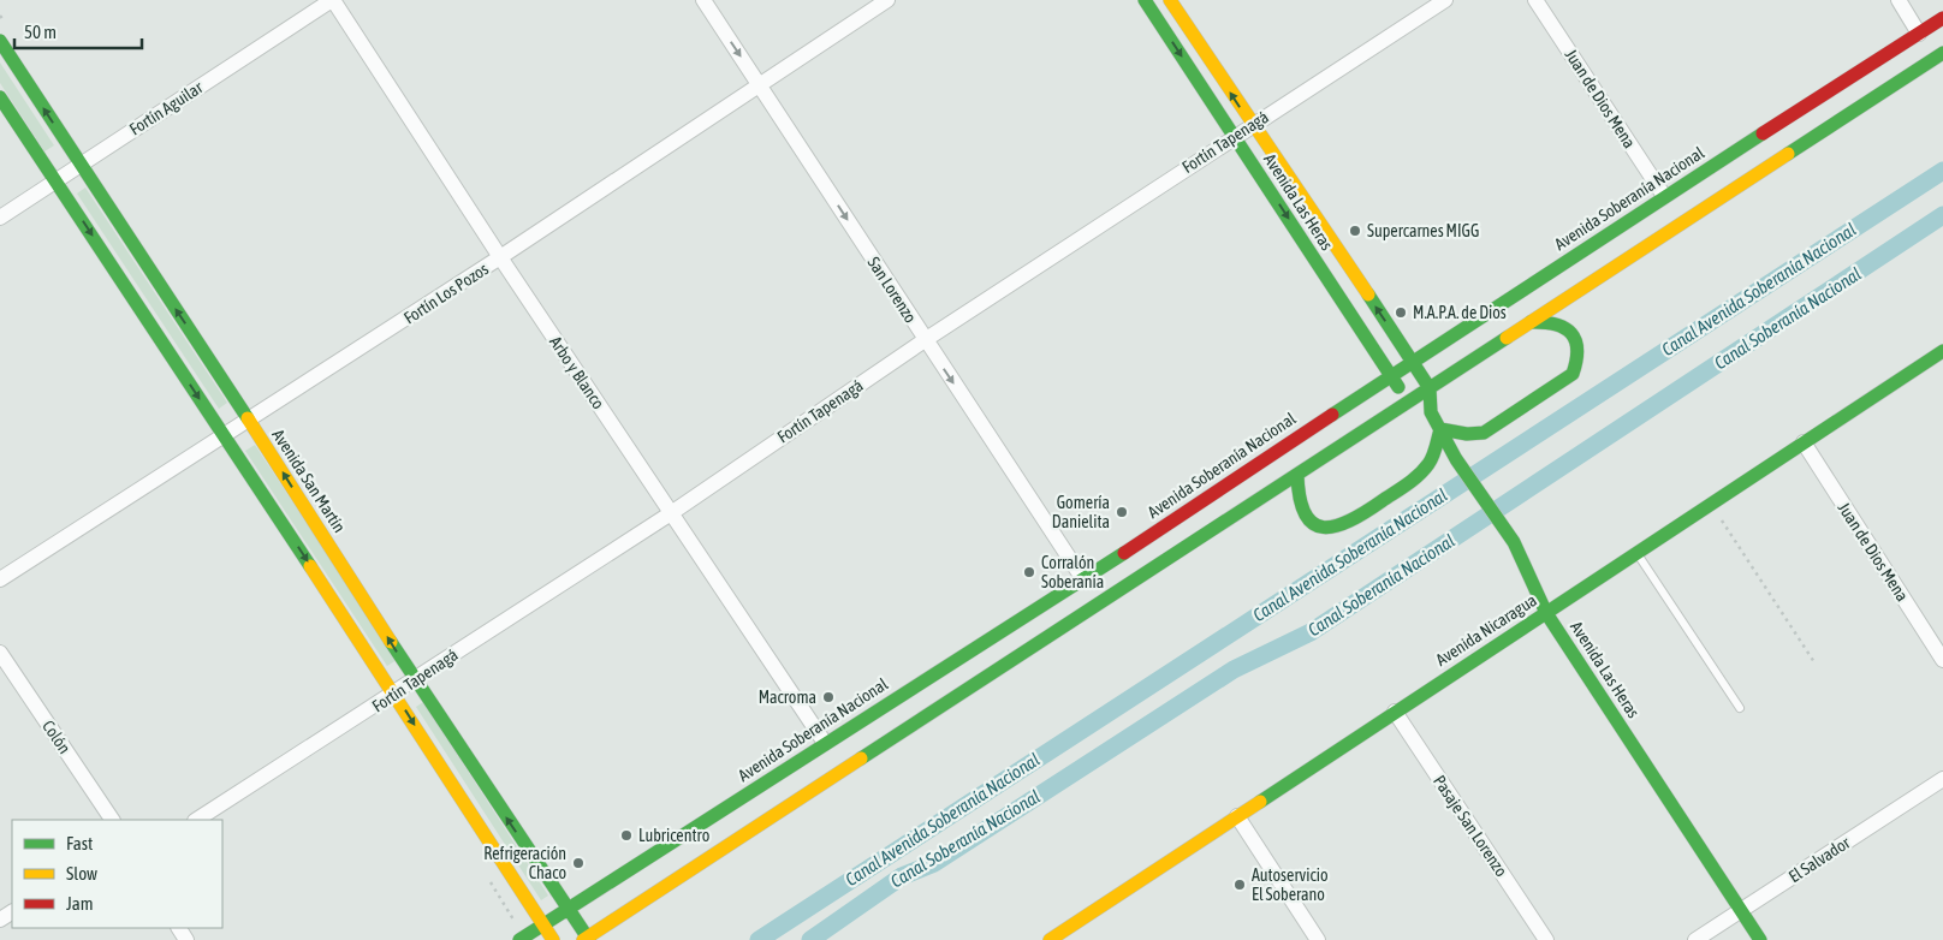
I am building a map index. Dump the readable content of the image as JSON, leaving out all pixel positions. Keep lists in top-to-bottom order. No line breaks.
{"streets":{"main road":["Avenida Soberanía Nacional","Avenida Las Heras","Avenida San Martín","Avenida Nicaragua"],"street":["Juan de Dios Mena","Fortín Aguilar","Fortín Tapenagá","San Lorenzo","Fortín Los Pozos","Arbo y Blanco","Colón","Pasaje San Lorenzo","El Salvador"]},"crossings":[["Juan de Dios Mena","Avenida Soberanía Nacional"],["Juan de Dios Mena","Avenida Nicaragua"],["Fortín Aguilar","Arbo y Blanco"],["Fortín Aguilar","Avenida San Martín"],["Fortín Tapenagá","Avenida Las Heras"],["Fortín Tapenagá","San Lorenzo"],["Fortín Tapenagá","Arbo y Blanco"],["Fortín Tapenagá","Avenida San Martín"],["Avenida Soberanía Nacional","Avenida Las Heras"],["Avenida Soberanía Nacional","San Lorenzo"],["Avenida Soberanía Nacional","Arbo y Blanco"],["Avenida Soberanía Nacional","Avenida San Martín"],["Avenida Las Heras","Avenida Nicaragua"],["Avenida Las Heras","El Salvador"],["San Lorenzo","Fortín Los Pozos"],["Fortín Los Pozos","Arbo y Blanco"],["Fortín Los Pozos","Avenida San Martín"],["Avenida Nicaragua","Pasaje San Lorenzo"]],"one_way":["San Lorenzo"],"water":["Canal Avenida Soberanía Nacional","Canal Soberanía Nacional"],"places":["Supercarnes MIGG","M.A.P.A. de Dios","Gomería Danielita","Corralón Soberanía","Macroma","Lubricentro","Refrigeración Chaco","Autoservicio El Soberano"],"legend":["Fast","Slow","Jam"],"scale_bar":"50 m"}
